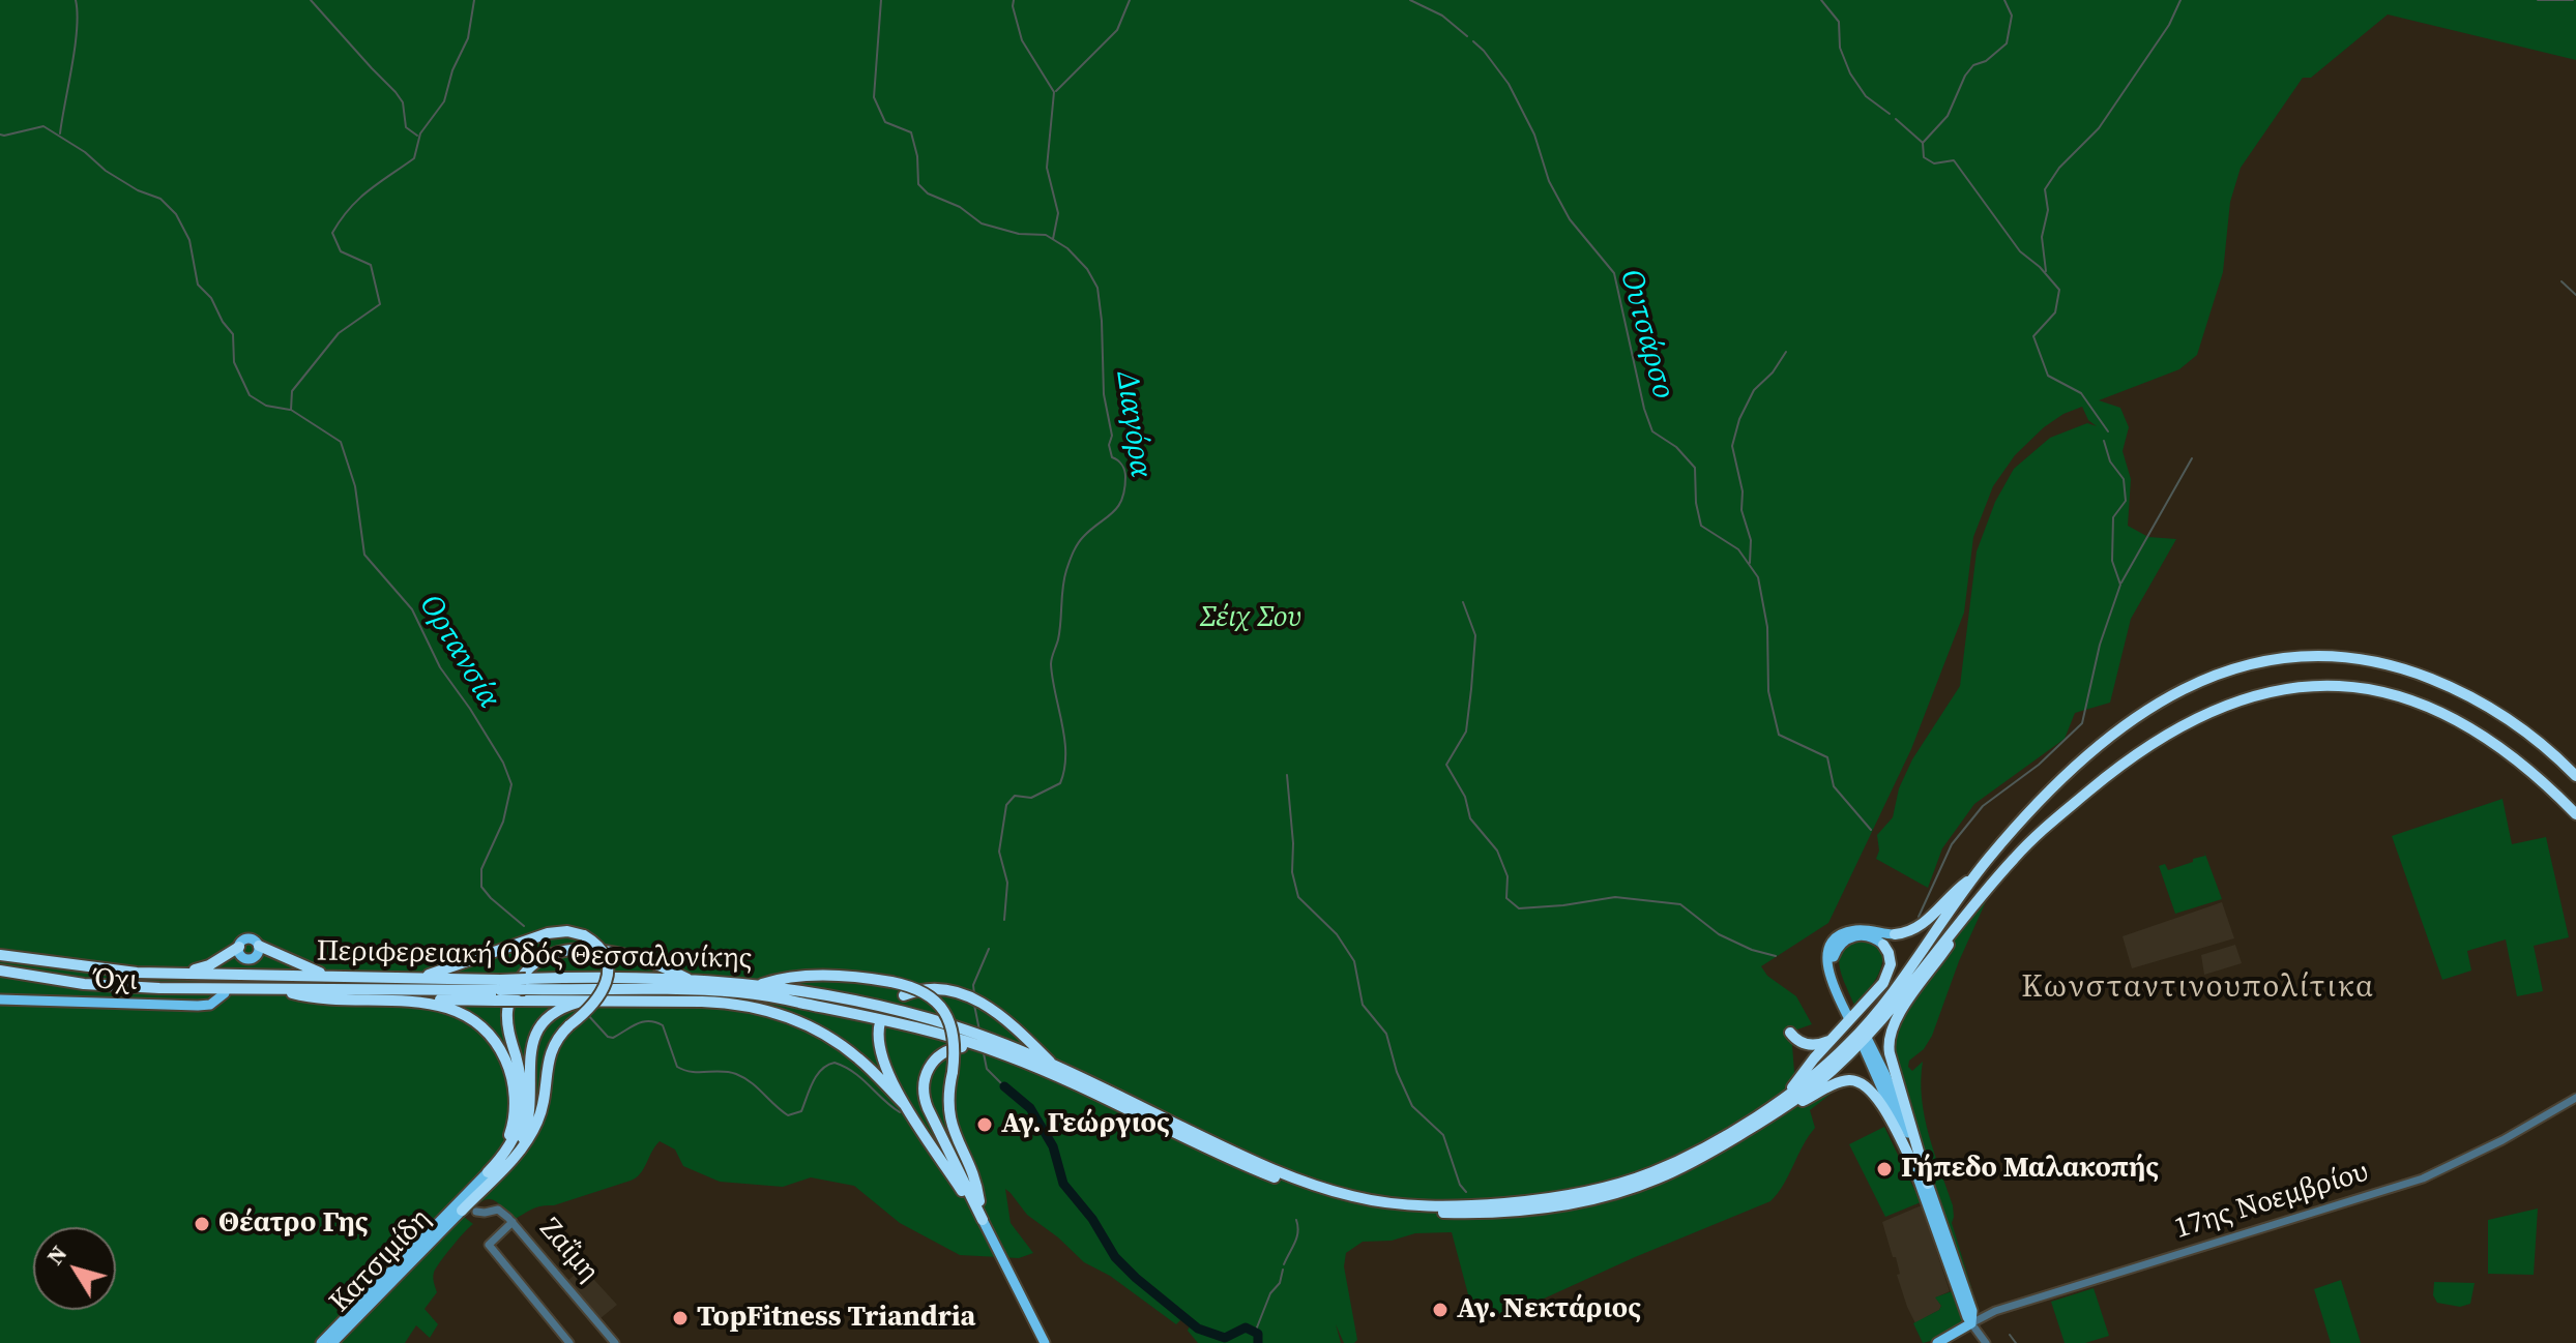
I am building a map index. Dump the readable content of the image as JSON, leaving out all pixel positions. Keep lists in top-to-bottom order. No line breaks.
{"streets":{"highway":["Περιφερειακή Οδός Θεσσαλονίκης"],"main road":["Όχι","Κατσιμίδη"],"street":["17ης Νοεμβρίου","Ζαΐμη"]},"districts":["Κωνσταντινουπολίτικα"],"water":["Ουτσάρσο","Διαγόρα","Ορτανσία"],"parks":["Σέιχ Σου"],"places":["Αγ. Γεώργιος","Γήπεδο Μαλακοπής","Θέατρο Γης","Αγ. Νεκτάριος","TopFitness Triandria"],"north":"top left"}
